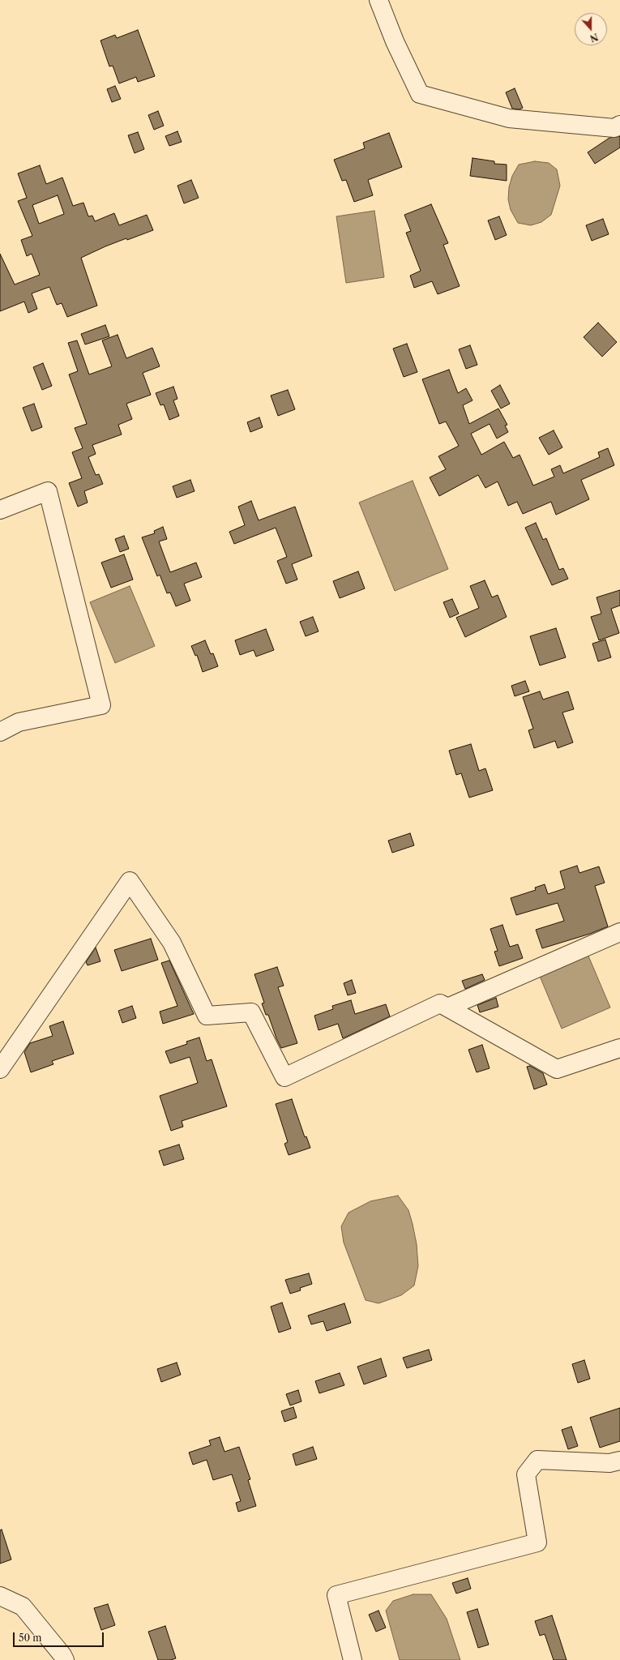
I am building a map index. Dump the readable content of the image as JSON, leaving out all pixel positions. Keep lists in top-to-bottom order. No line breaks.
{"scale_bar":"50 m","north":"bottom"}
